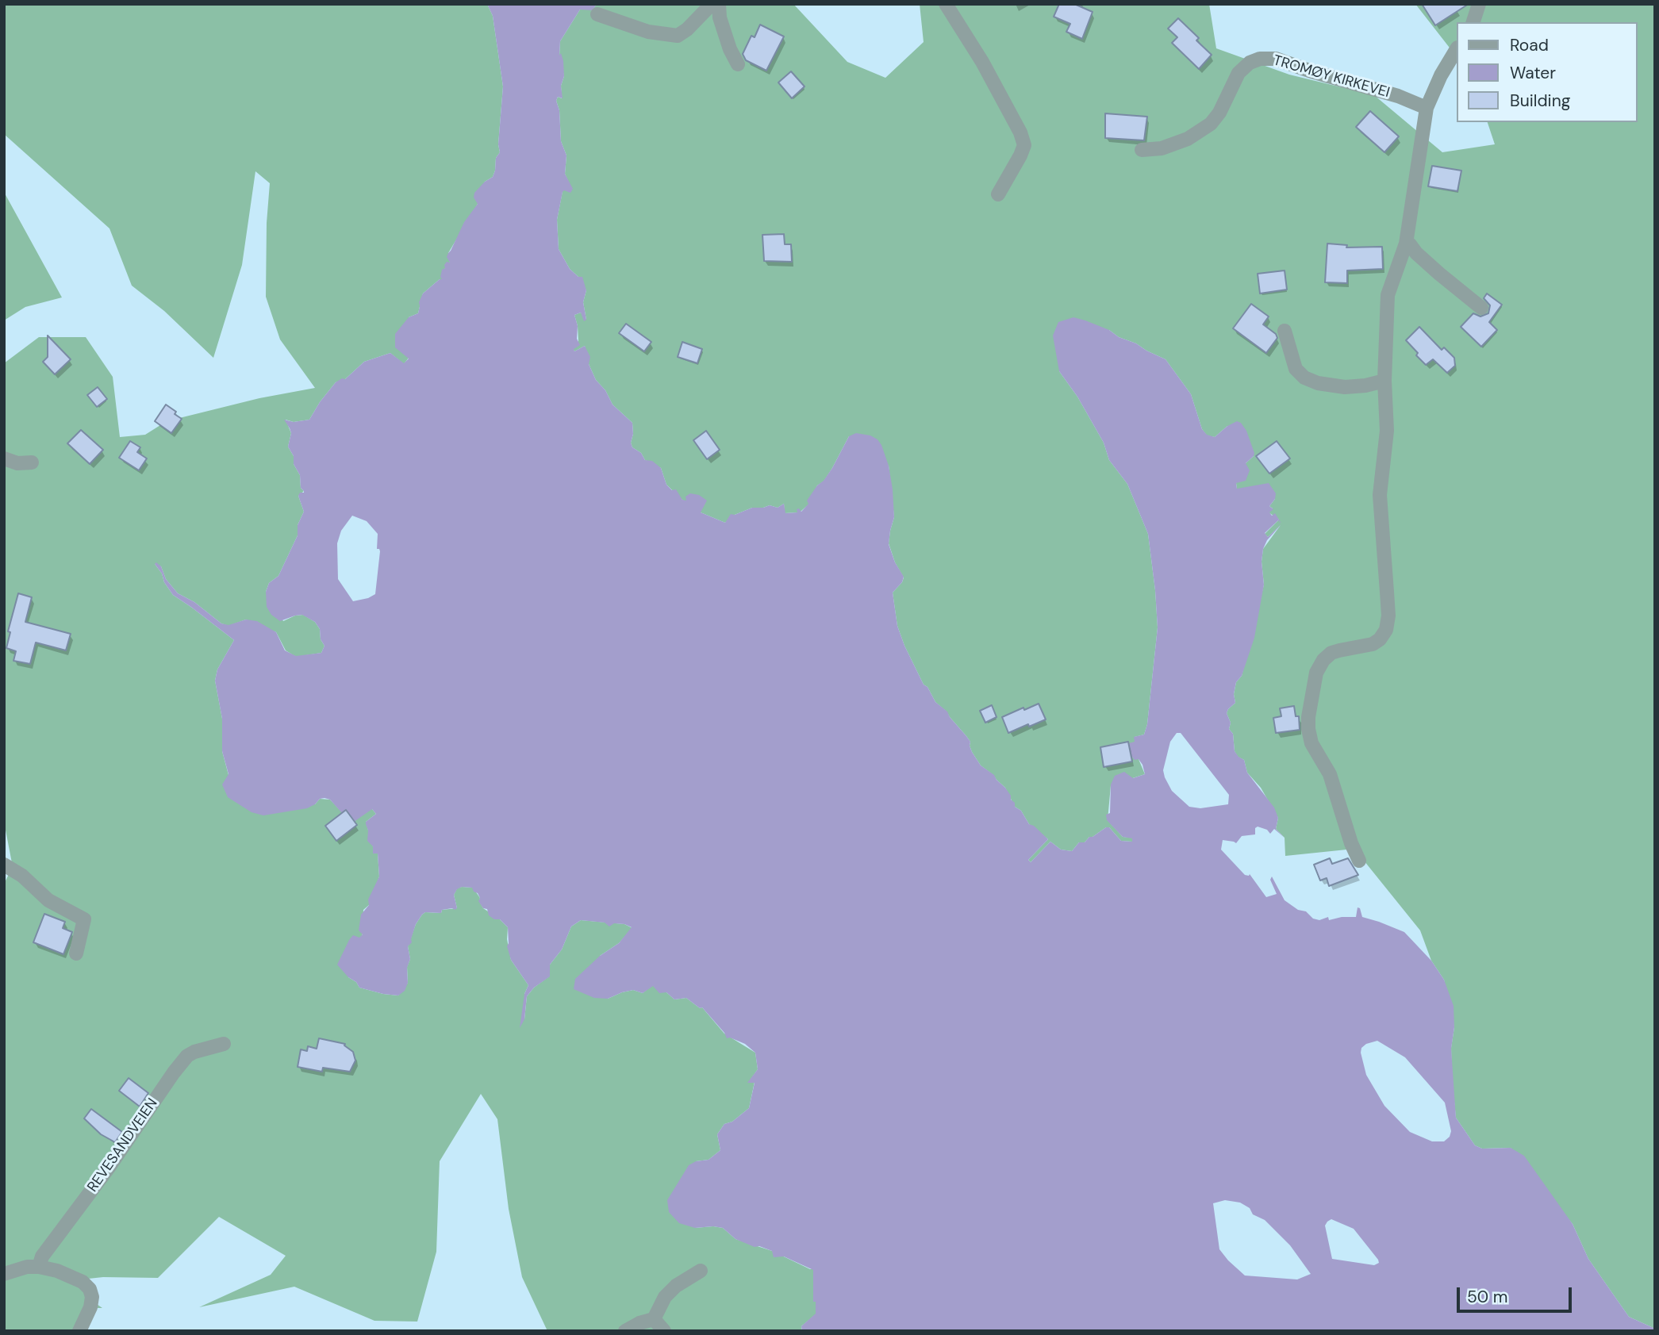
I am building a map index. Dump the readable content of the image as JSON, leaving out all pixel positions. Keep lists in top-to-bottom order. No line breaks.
{"streets":{"street":["TROMØY KIRKEVEI","REVESANDVEIEN"]},"legend":["Road","Water","Building"],"scale_bar":"50 m"}
